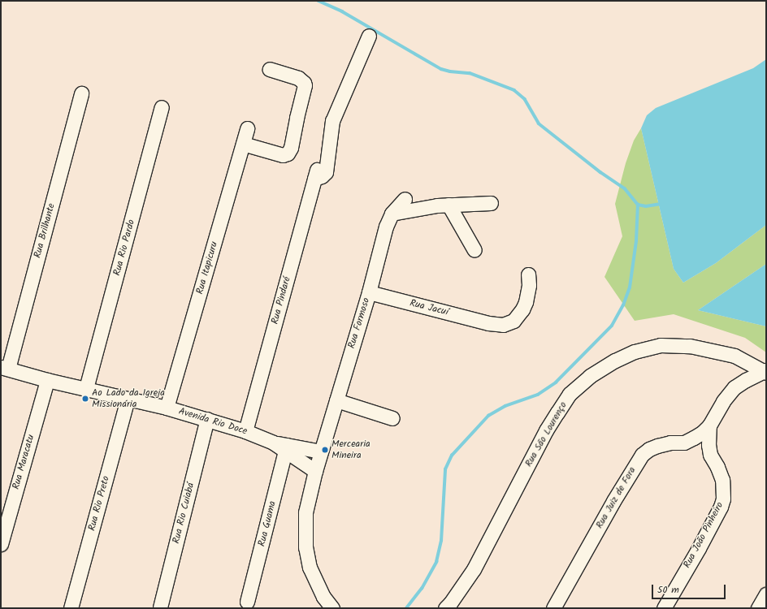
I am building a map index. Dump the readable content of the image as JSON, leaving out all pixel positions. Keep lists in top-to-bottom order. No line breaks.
{"streets":{"street":["Rua Brilhante","Rua Rio Pardo","Rua Itapicuru","Rua Pindaré","Rua Jacuí","Rua Formoso","Avenida Rio Doce","Rua São Lourenço","Rua Maracatu","Rua Juiz de Fora","Rua Rio Preto","Rua Rio Cuiabá","Rua Guama","Rua João Pinheiro"]},"crossings":[["Rua Brilhante","Avenida Rio Doce"],["Rua Rio Pardo","Avenida Rio Doce"],["Rua Itapicuru","Avenida Rio Doce"],["Rua Pindaré","Avenida Rio Doce"],["Rua Jacuí","Rua Formoso"],["Rua Formoso","Avenida Rio Doce"],["Avenida Rio Doce","Rua Maracatu"],["Avenida Rio Doce","Rua Rio Preto"],["Avenida Rio Doce","Rua Rio Cuiabá"],["Avenida Rio Doce","Rua Guama"],["Rua São Lourenço","Rua João Pinheiro"],["Rua Juiz de Fora","Rua João Pinheiro"]],"places":["Ao Lado da Igreja Missionária","Mercearia Mineira"],"scale_bar":"50 m"}
